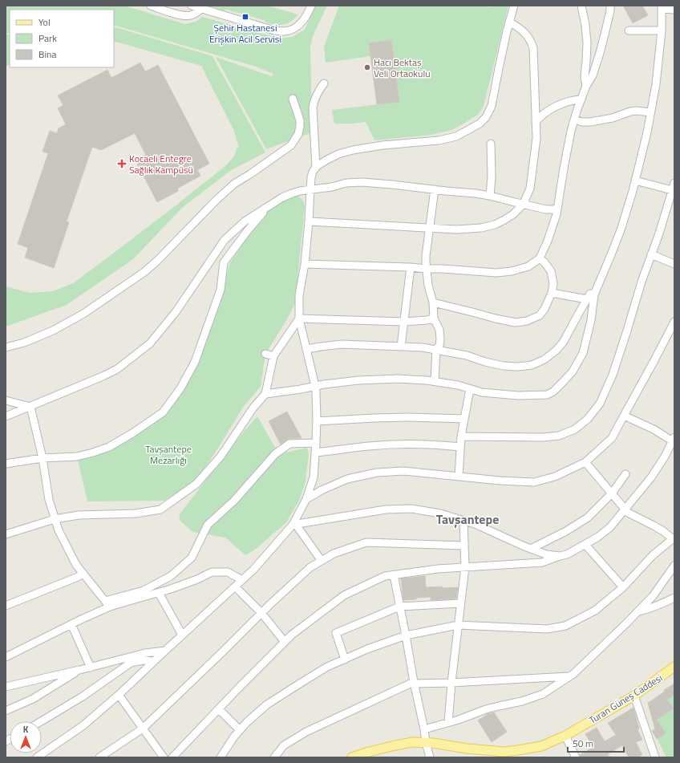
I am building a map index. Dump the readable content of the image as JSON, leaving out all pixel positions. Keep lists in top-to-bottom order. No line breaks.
{"streets":{"main road":["Turan Güneş Caddesi"]},"districts":["Tavşantepe"],"parks":["Tavşantepe Mezarlığı"],"places":{"transit":["Şehir Hastanesi Erişkin Acil Servisi"],"other":["Hacı Bektaş Veli Ortaokulu"],"health":["Kocaeli Entegre Sağlık Kampüsü"]},"legend":["Yol","Park","Bina"],"scale_bar":"50 m","north":"top"}
